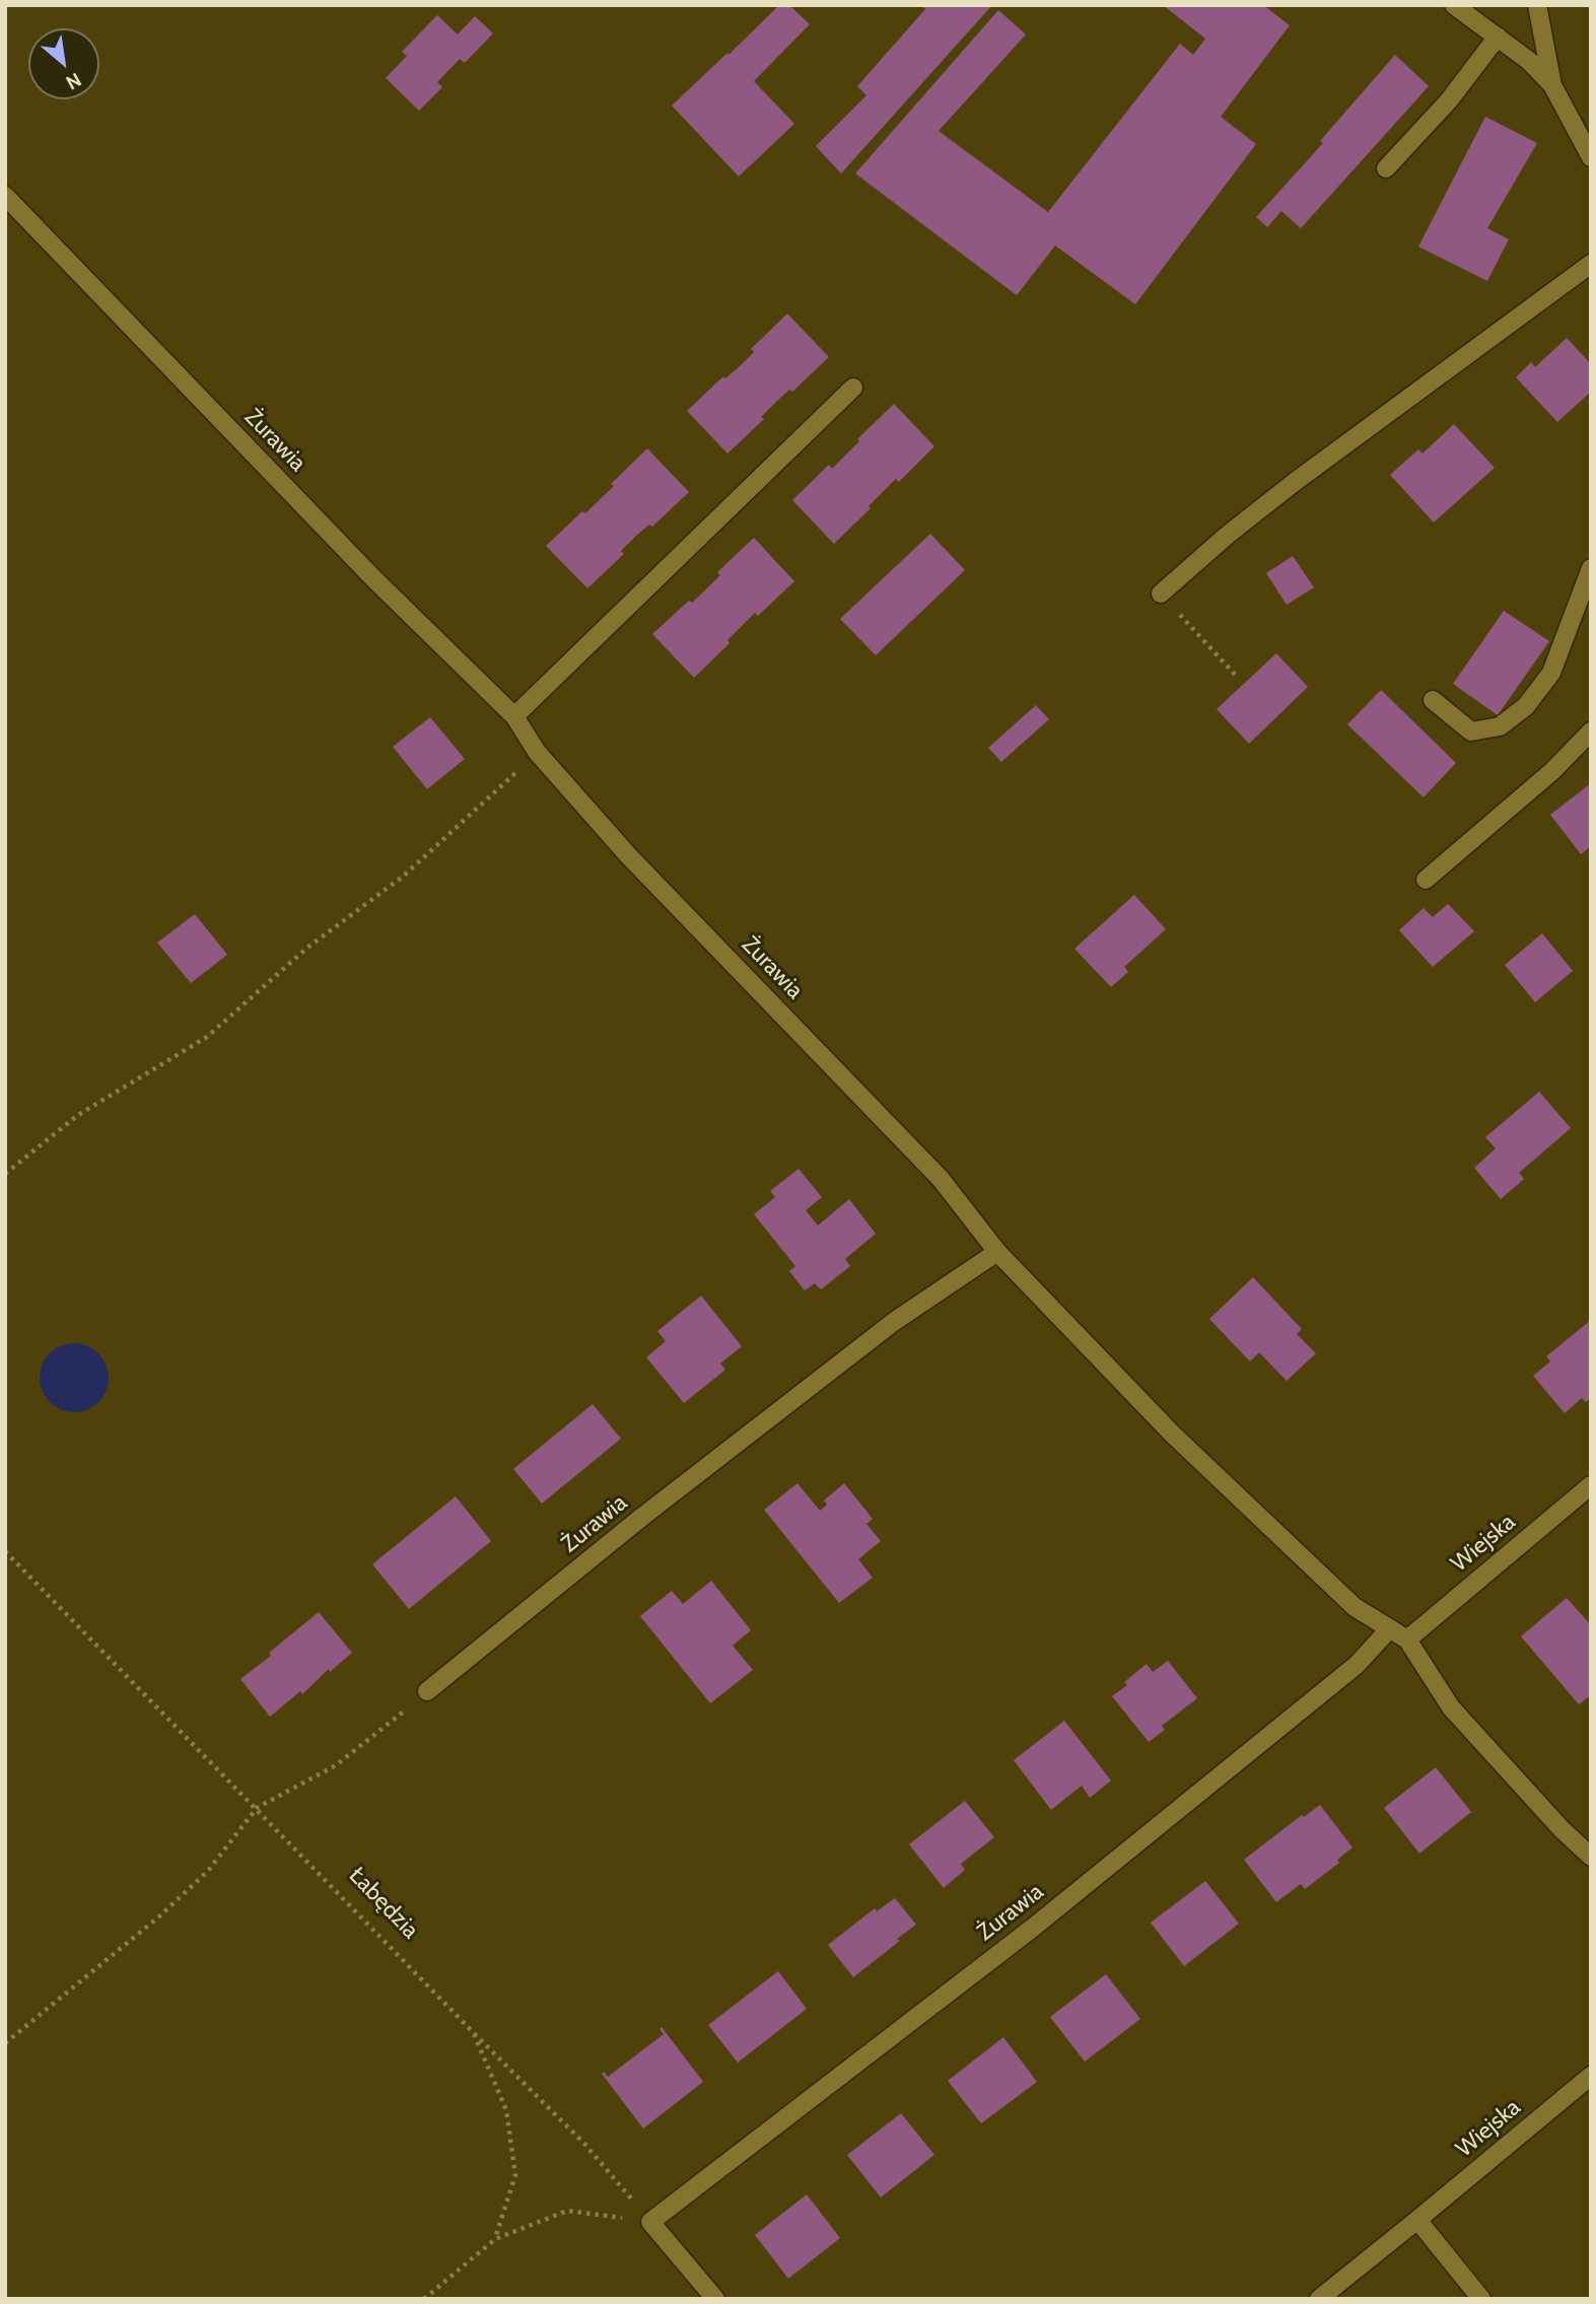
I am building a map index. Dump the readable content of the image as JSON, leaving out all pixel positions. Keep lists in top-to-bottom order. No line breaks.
{"streets":{"street":["Żurawia","Wiejska"],"path":["Łabędzia"]},"crossings":[["Żurawia","Wiejska"],["Żurawia","Łabędzia"]],"north":"bottom right"}
